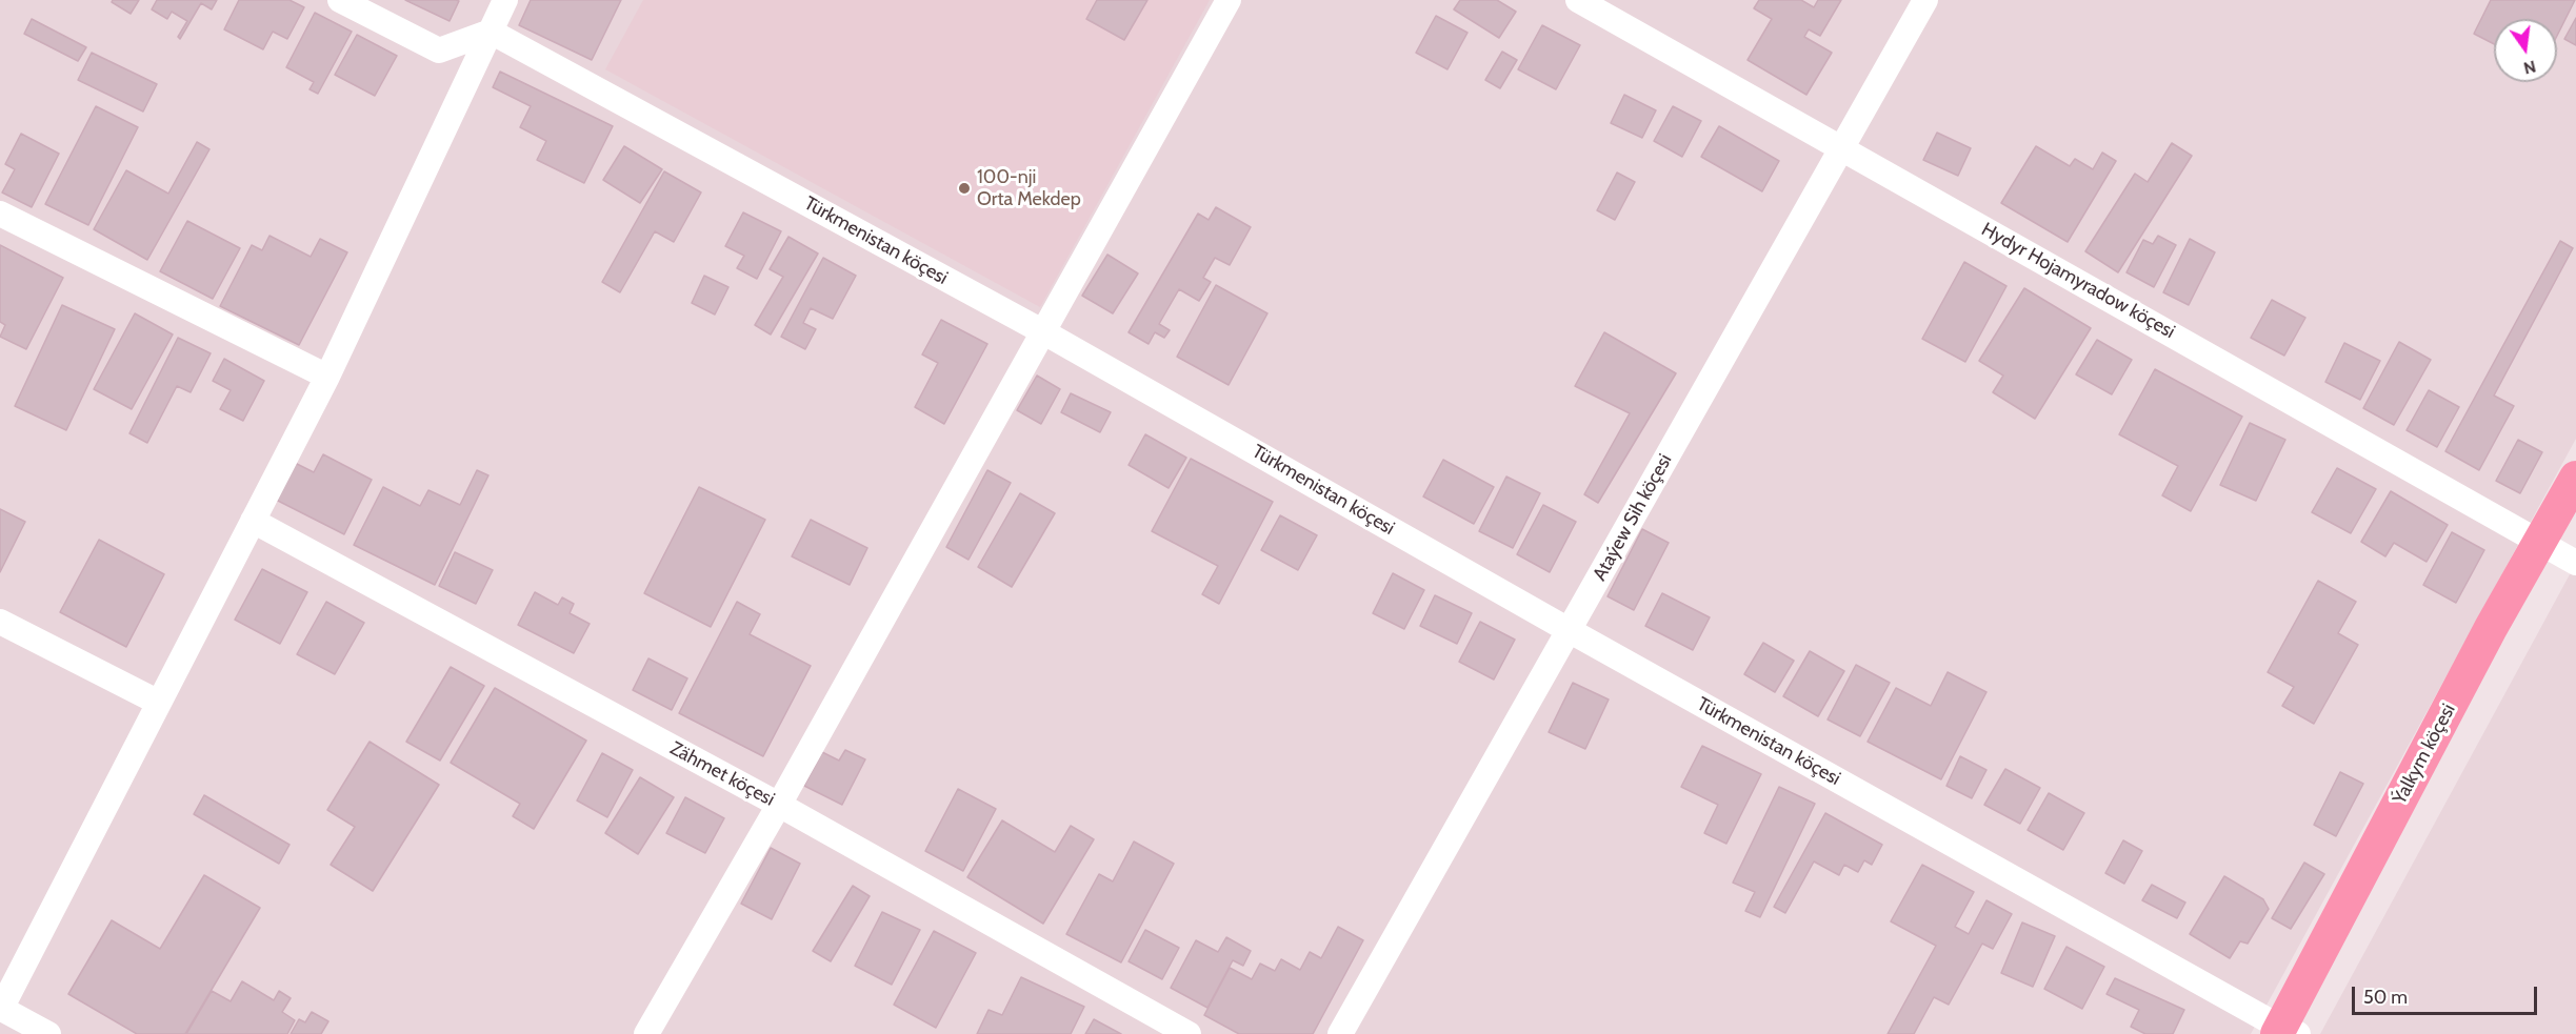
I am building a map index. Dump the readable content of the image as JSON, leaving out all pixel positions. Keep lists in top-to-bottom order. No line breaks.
{"streets":{"main road":["Ýalkym köçesi"],"street":["Türkmenistan köçesi","Hydyr Hojamyradow köçesi","Ataýew Sih köçesi","Zähmet köçesi"]},"crossings":[["Türkmenistan köçesi","Ataýew Sih köçesi"],["Türkmenistan köçesi","Ýalkym köçesi"],["Hydyr Hojamyradow köçesi","Ataýew Sih köçesi"],["Hydyr Hojamyradow köçesi","Ýalkym köçesi"]],"places":["100-nji Orta Mekdep"],"scale_bar":"50 m","north":"bottom"}
